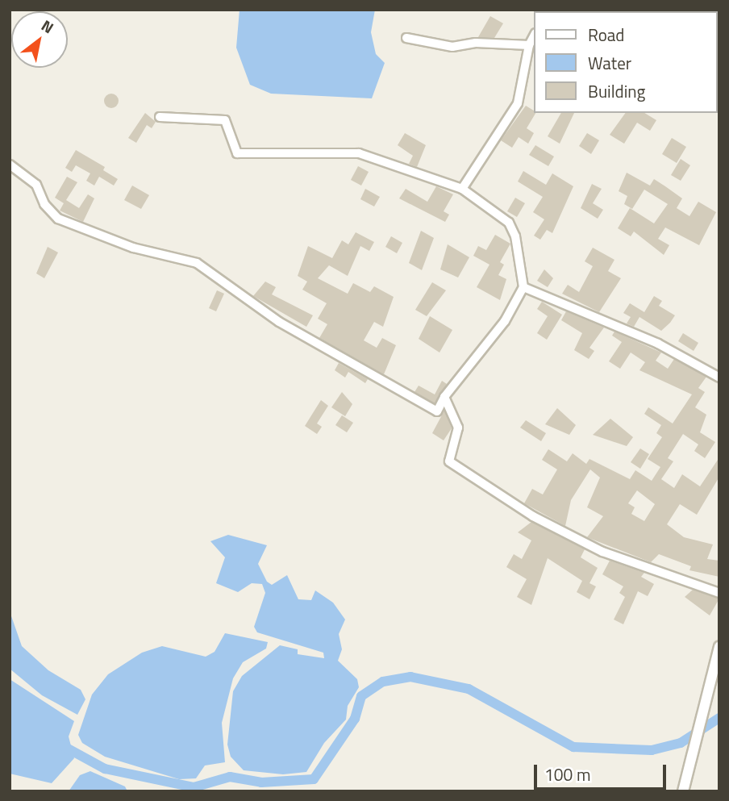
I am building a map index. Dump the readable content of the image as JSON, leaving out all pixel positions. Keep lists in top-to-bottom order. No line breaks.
{"legend":["Road","Water","Building"],"scale_bar":"100 m","north":"top right"}
